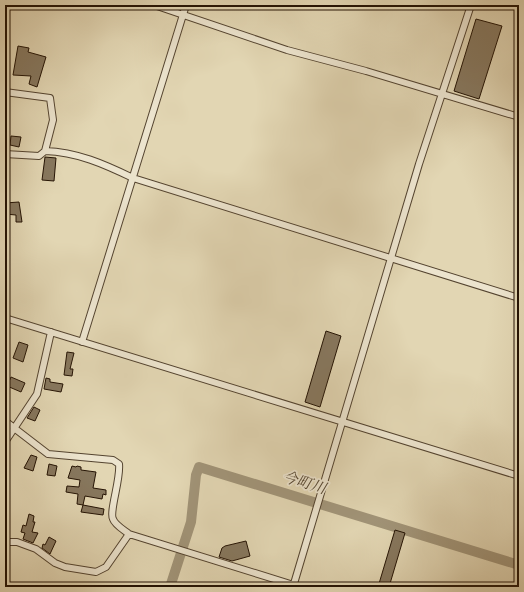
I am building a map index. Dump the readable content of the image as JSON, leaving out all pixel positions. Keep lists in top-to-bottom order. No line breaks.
{"water":["今町川"]}
